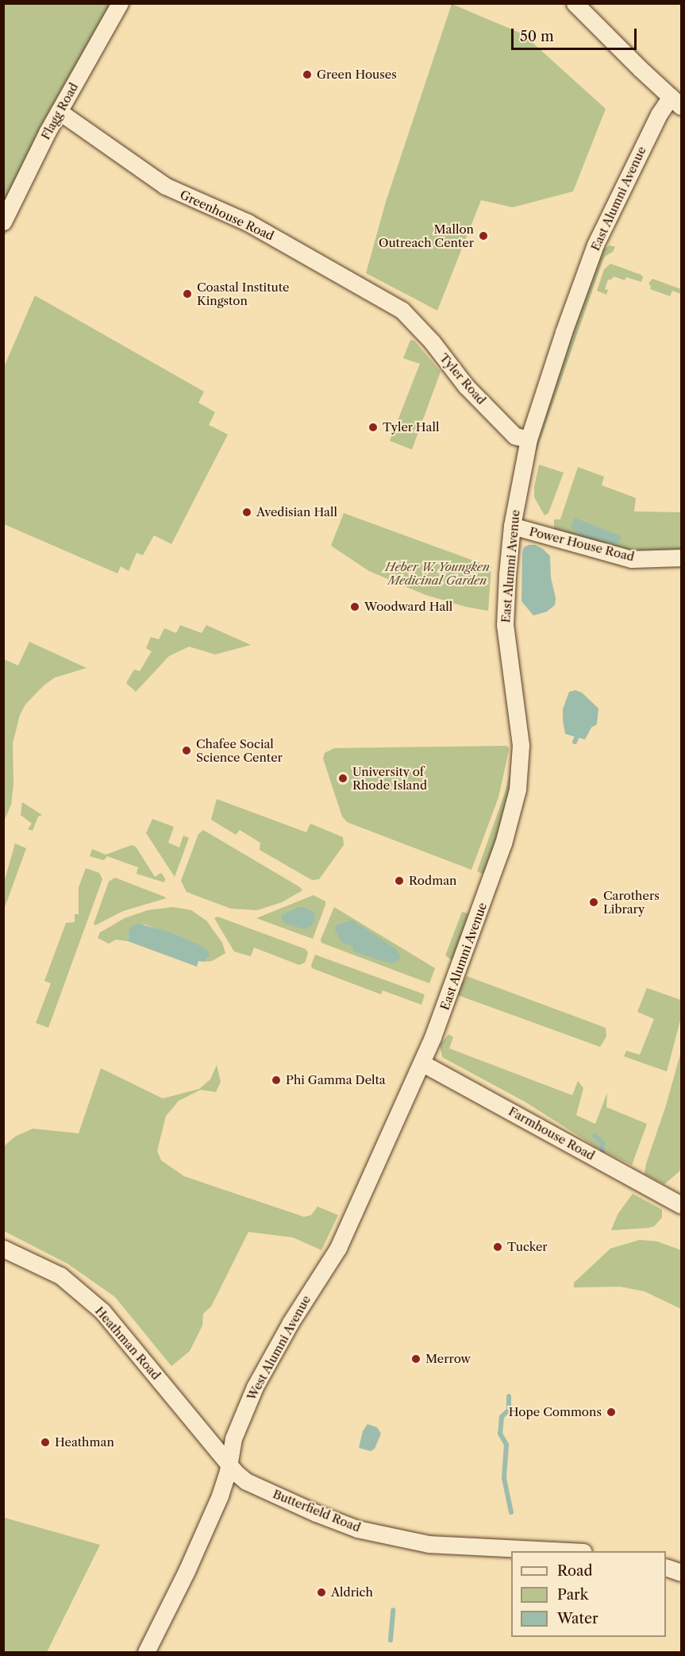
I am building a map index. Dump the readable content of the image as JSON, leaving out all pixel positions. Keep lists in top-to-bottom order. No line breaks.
{"streets":{"street":["Flagg Road","East Alumni Avenue","Greenhouse Road","Tyler Road","Power House Road","Farmhouse Road","Heathman Road","West Alumni Avenue","Butterfield Road"]},"crossings":[["Flagg Road","Greenhouse Road"],["East Alumni Avenue","Tyler Road"],["East Alumni Avenue","Power House Road"],["East Alumni Avenue","Farmhouse Road"],["East Alumni Avenue","West Alumni Avenue"],["Greenhouse Road","Tyler Road"],["Heathman Road","West Alumni Avenue"],["Heathman Road","Butterfield Road"],["West Alumni Avenue","Butterfield Road"]],"parks":["Heber W. Youngken Medicinal Garden"],"places":["Green Houses","Mallon Outreach Center","Coastal Institute Kingston","Tyler Hall","Avedisian Hall","Woodward Hall","Chafee Social Science Center","University of Rhode Island","Rodman","Carothers Library","Phi Gamma Delta","Tucker","Merrow","Hope Commons","Heathman","Aldrich"],"legend":["Road","Park","Water"],"scale_bar":"50 m"}
